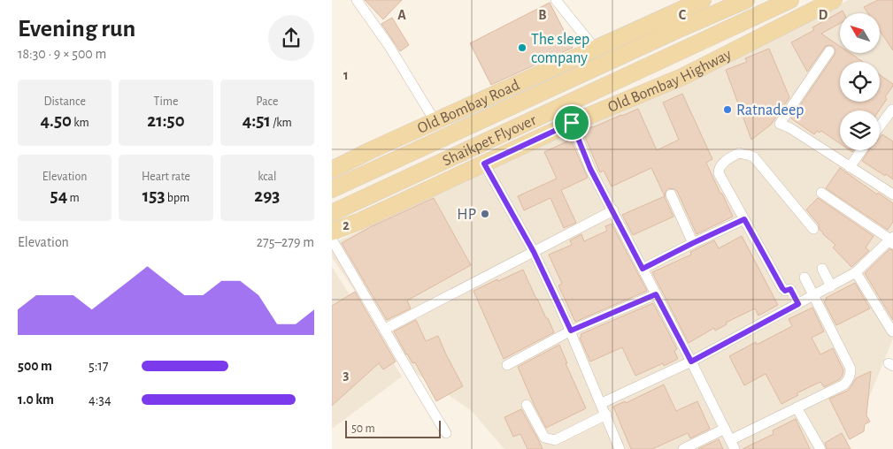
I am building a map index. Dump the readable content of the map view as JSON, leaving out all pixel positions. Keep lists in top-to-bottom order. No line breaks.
{"streets":{"main road":["Old Bombay Highway","Old Bombay Road","Shaikpet Flyover"]},"places":["The sleep company","Ratnadeep","HP"],"scale_bar":"50 m","north":"top left","page":{"heading":["Evening run","18:30 · 9 × 500 m"],"stats":[["Distance","4.50 km"],["Time","21:50"],["Pace","4:51 /km"],["Elevation","54 m"],["Heart rate","153 bpm"],["kcal","293"]],"chart":["Elevation","275–279 m"],"list":[{"name":"500 m","note":"5:17"},{"name":"1.0 km","note":"4:34"}],"scale":"50 m"},"grid":{"columns":["A","B","C","D"],"rows":["1","2","3"]}}
